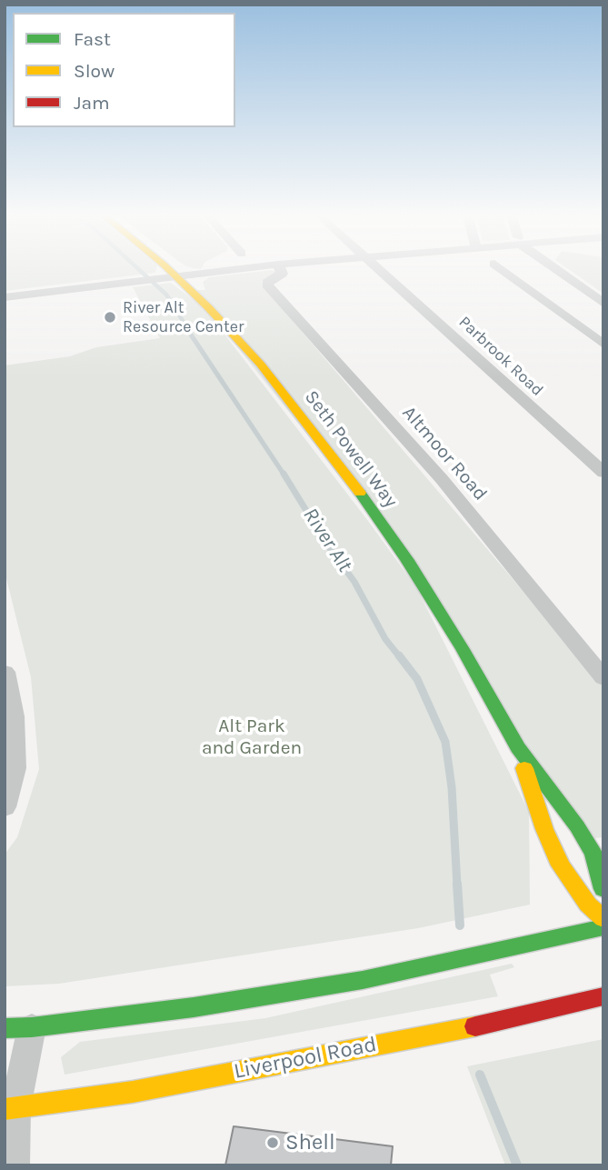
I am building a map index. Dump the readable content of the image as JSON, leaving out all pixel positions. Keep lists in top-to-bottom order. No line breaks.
{"streets":{"main road":["Seth Powell Way","Liverpool Road"],"street":["Parbrook Road","Altmoor Road"]},"water":["River Alt"],"parks":["Alt Park and Garden"],"places":["River Alt Resource Center","Shell"],"legend":["Fast","Slow","Jam"]}
